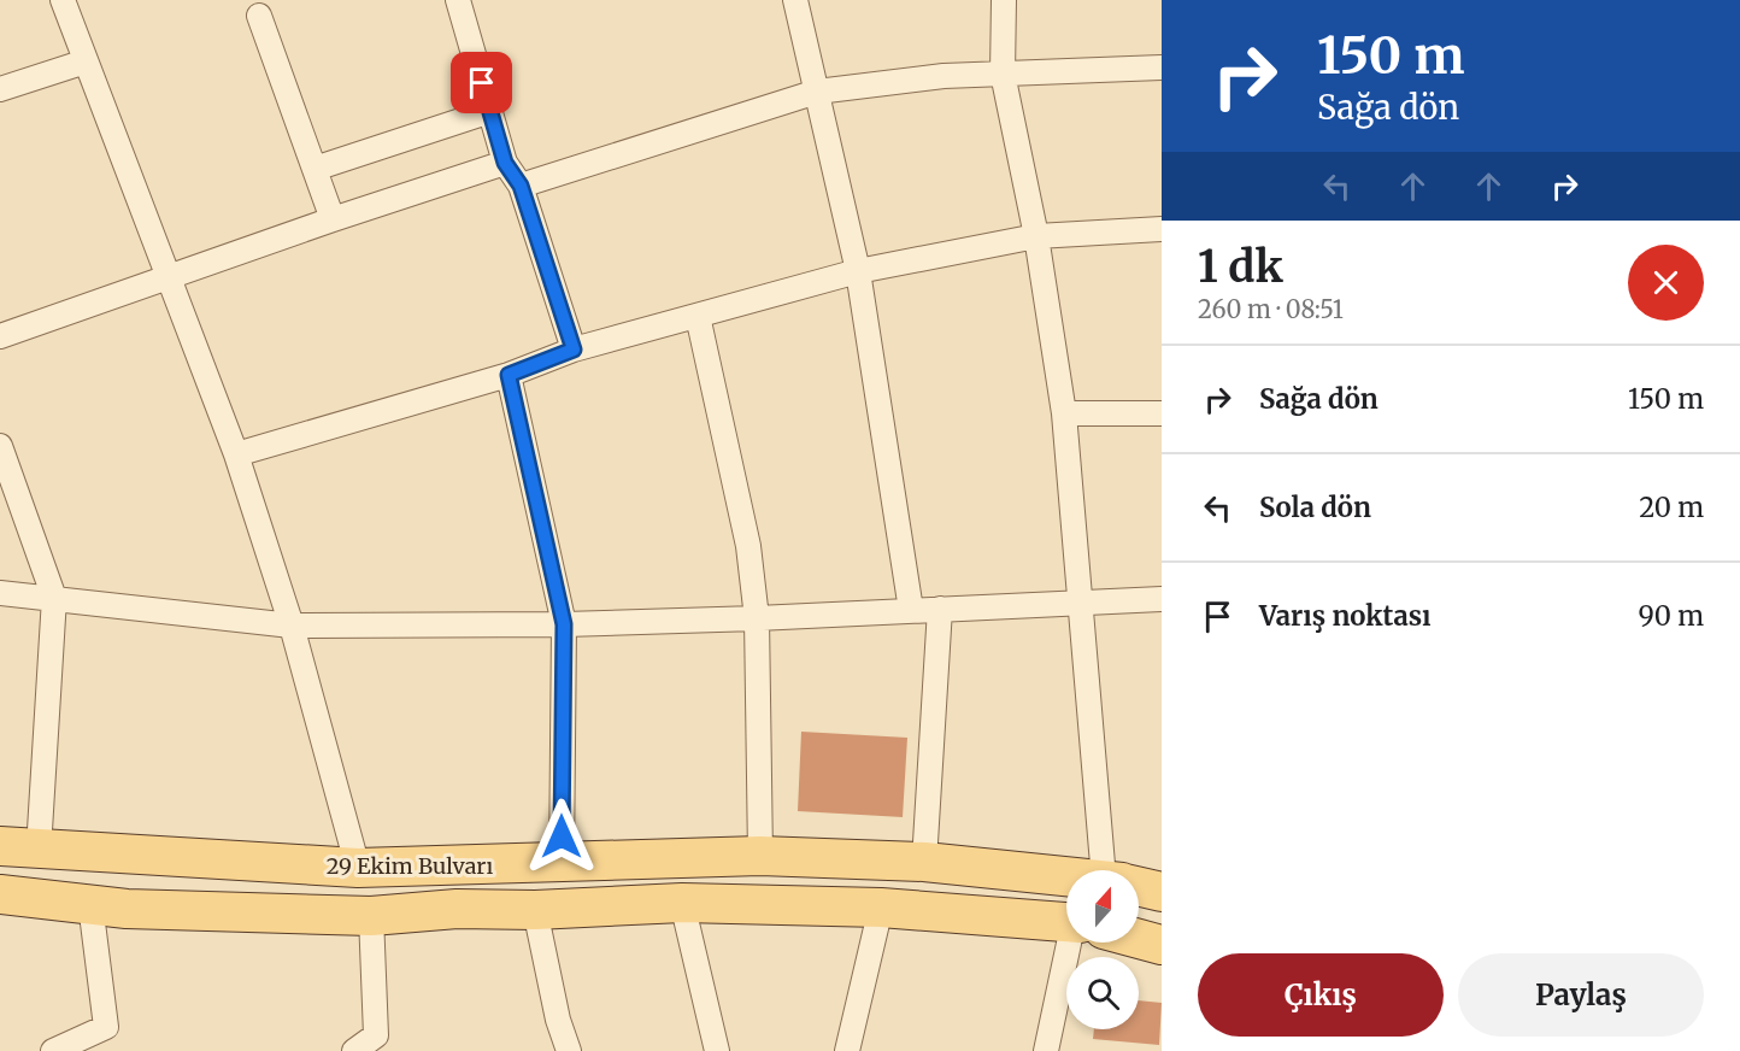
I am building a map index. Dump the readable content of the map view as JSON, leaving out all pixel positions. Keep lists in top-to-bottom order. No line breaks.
{"streets":{"main road":["29 Ekim Bulvarı"]},"north":"top","page":{"turn":["150 m","Sağa dön"],"heading":["1 dk","260 m · 08:51"],"list":[{"name":"Sağa dön","value":"150 m"},{"name":"Sola dön","value":"20 m"},{"name":"Varış noktası","value":"90 m"}],"buttons":["Çıkış","Paylaş"]}}
